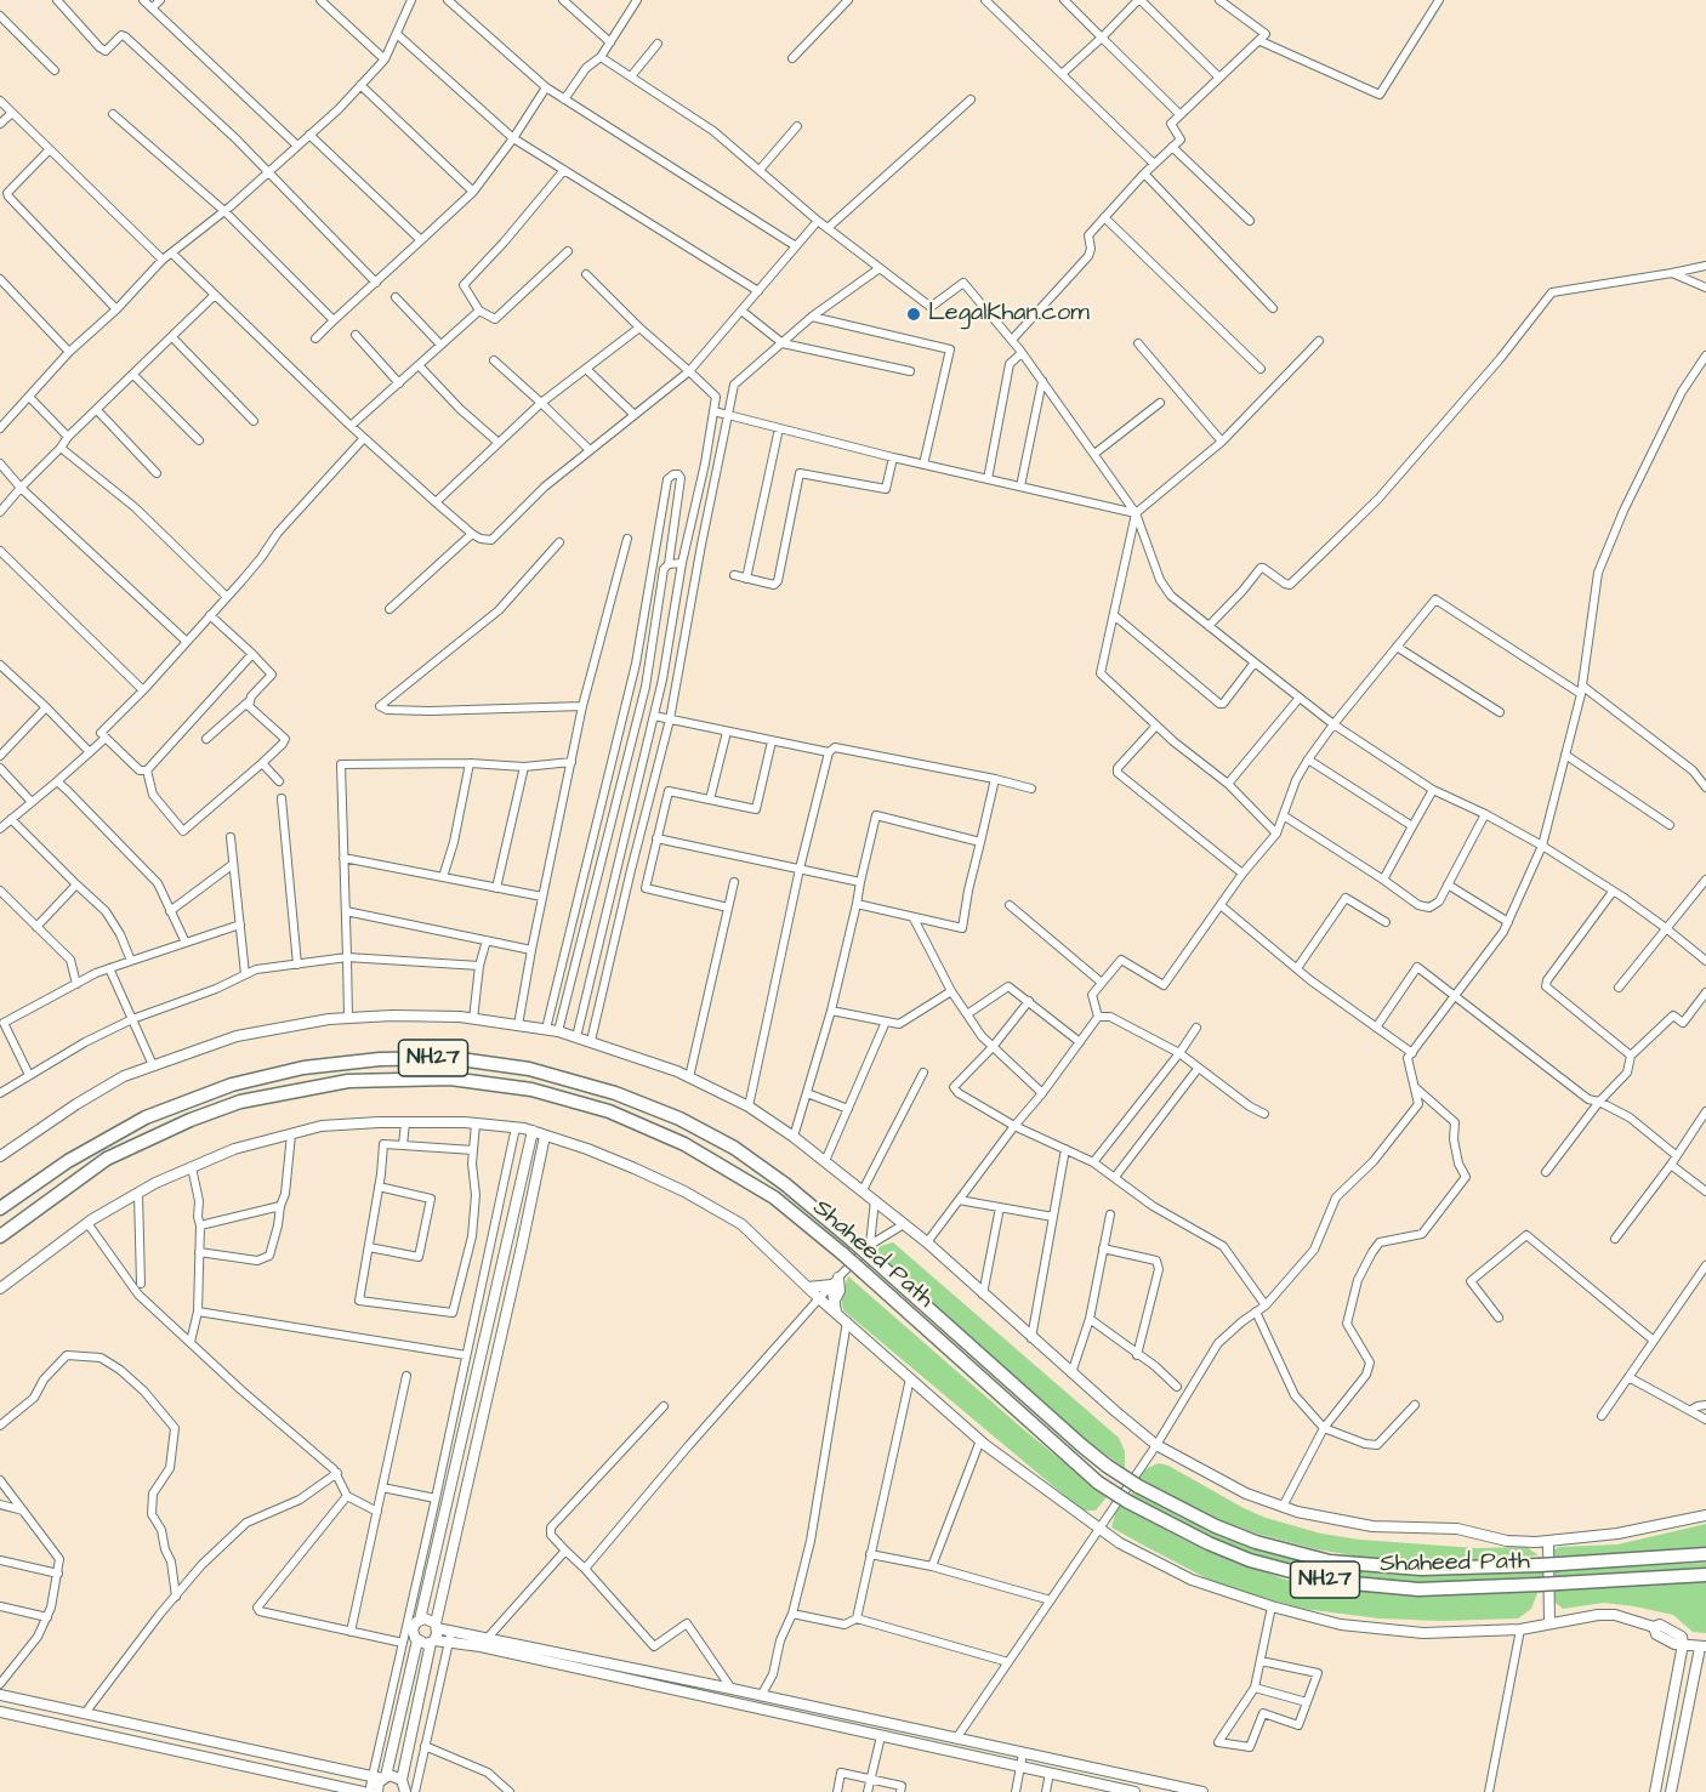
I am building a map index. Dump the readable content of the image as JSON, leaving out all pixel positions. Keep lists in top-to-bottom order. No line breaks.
{"streets":{"highway":["NH27","Shaheed Path"]},"places":["LegalKhan.com"]}
